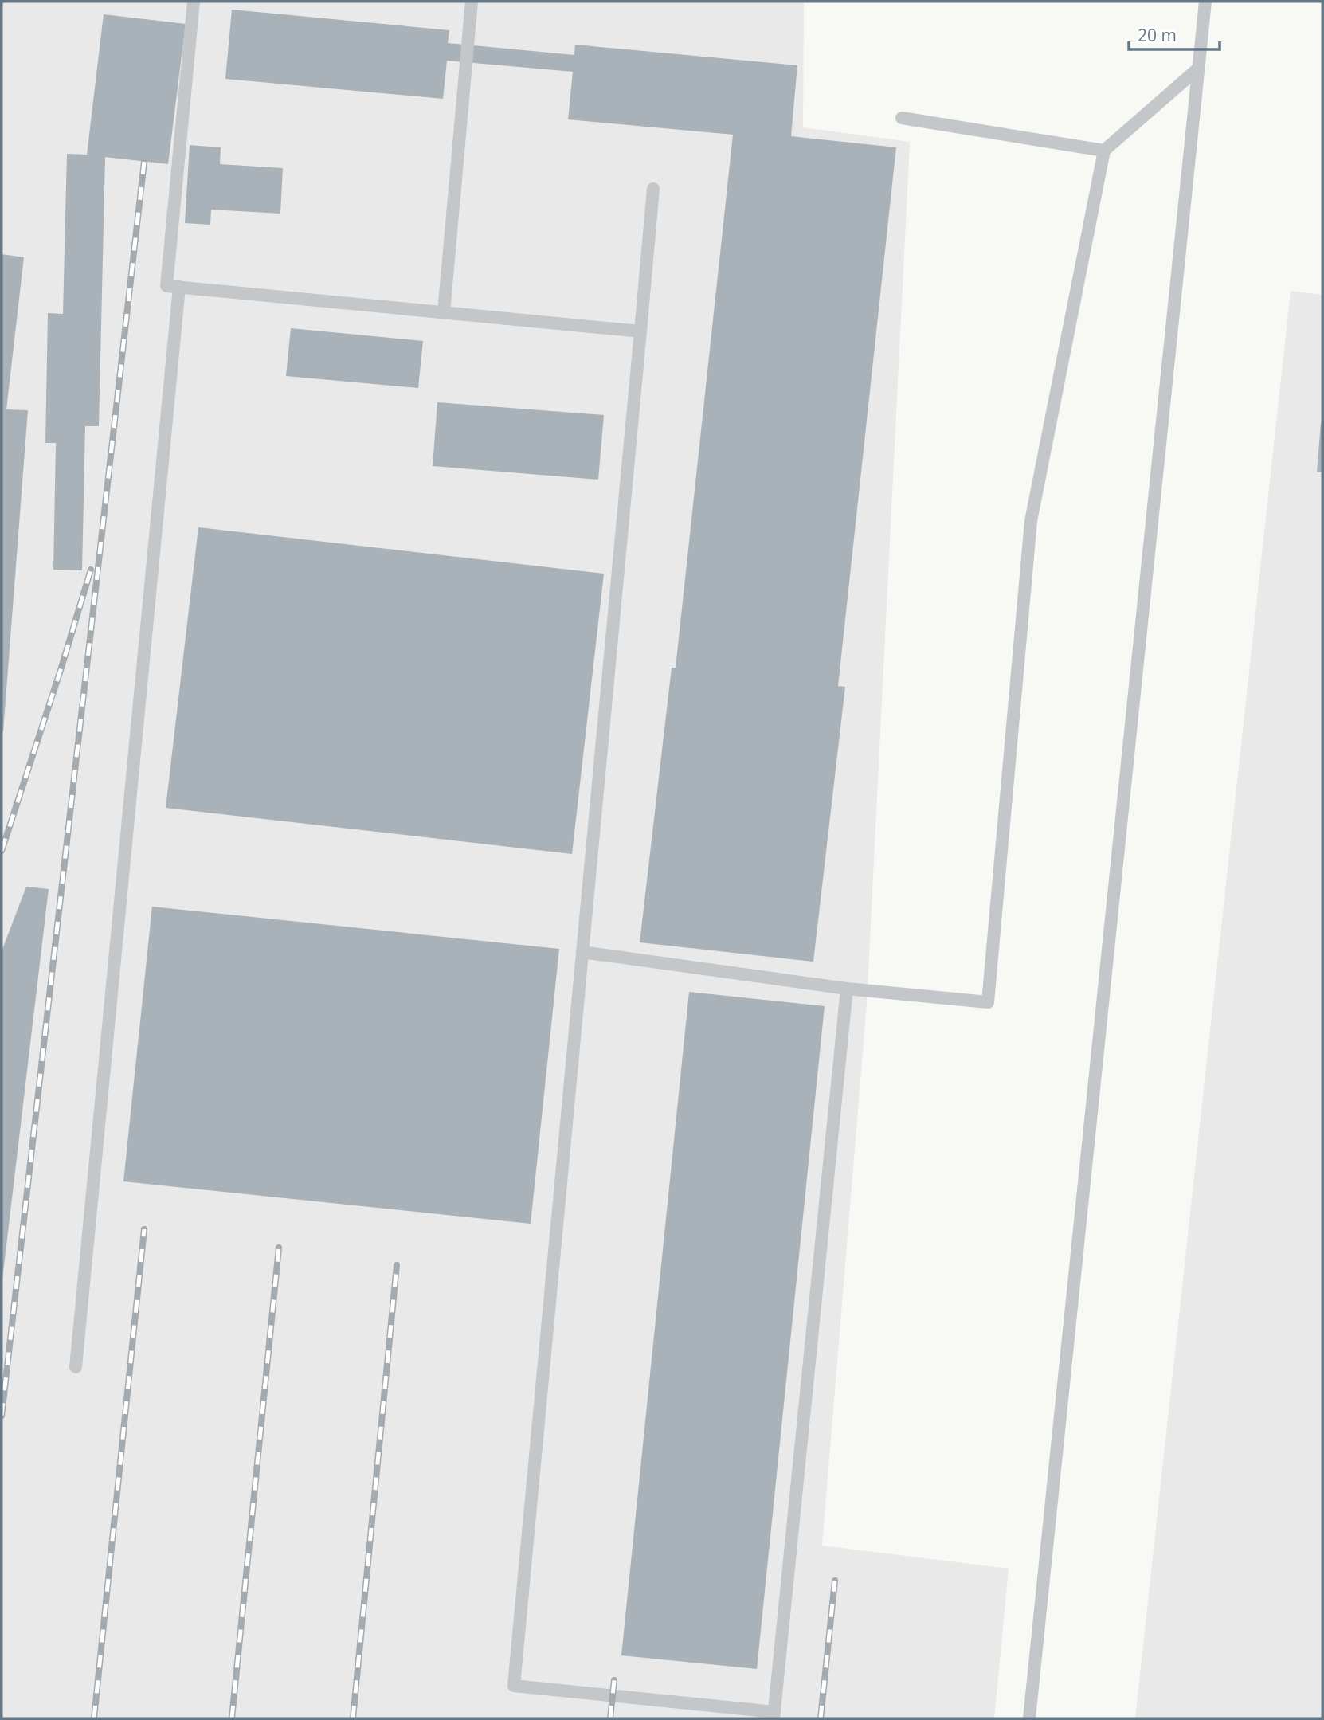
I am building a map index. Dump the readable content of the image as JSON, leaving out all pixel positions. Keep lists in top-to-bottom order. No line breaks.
{"scale_bar":"20 m"}
